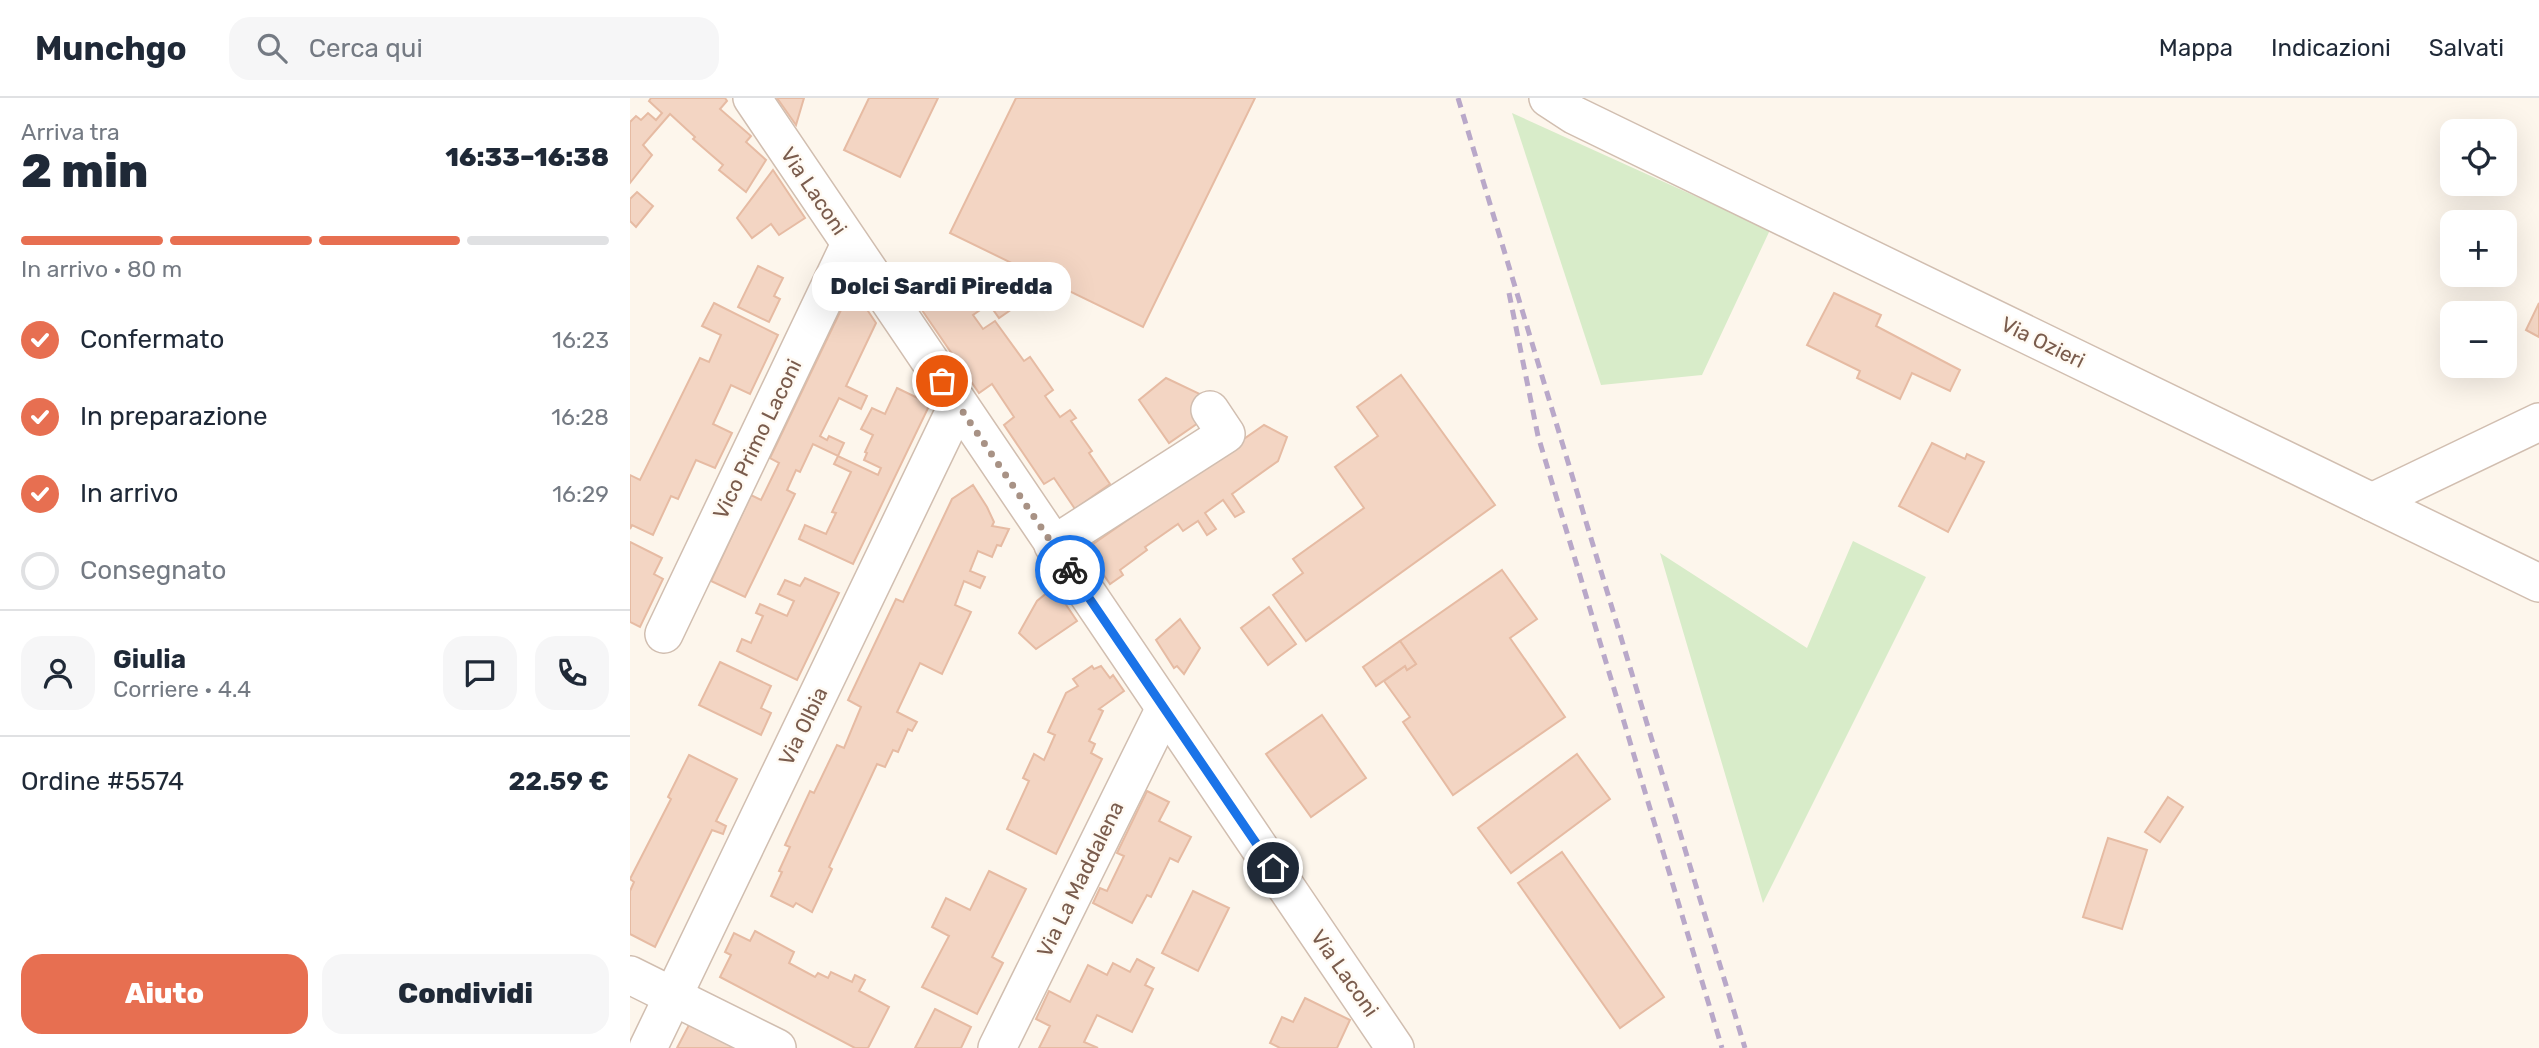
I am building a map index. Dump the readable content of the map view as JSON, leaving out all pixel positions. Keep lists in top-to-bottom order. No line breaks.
{"streets":{"street":["Via Laconi","Via Ozieri","Vico Primo Laconi","Via Olbia","Via La Maddalena"]},"crossings":[["Via Laconi","Vico Primo Laconi"],["Via Laconi","Via Olbia"],["Via Laconi","Via La Maddalena"]],"places":["Dolci Sardi Piredda"],"page":{"header":"Munchgo","search":"Cerca qui","nav":["Mappa","Indicazioni","Salvati"],"heading":["2 min","Arriva tra","16:33–16:38"],"panel":["Giulia","Corriere · 4.4","Ordine #5574","22.59 €"],"map_buttons":["+","−"],"bar":"In arrivo · 80 m","bubble":"Dolci Sardi Piredda","list":[["Confermato","16:23"],["In preparazione","16:28"],["In arrivo","16:29"],"Consegnato"],"buttons":["Aiuto","Condividi"]}}
